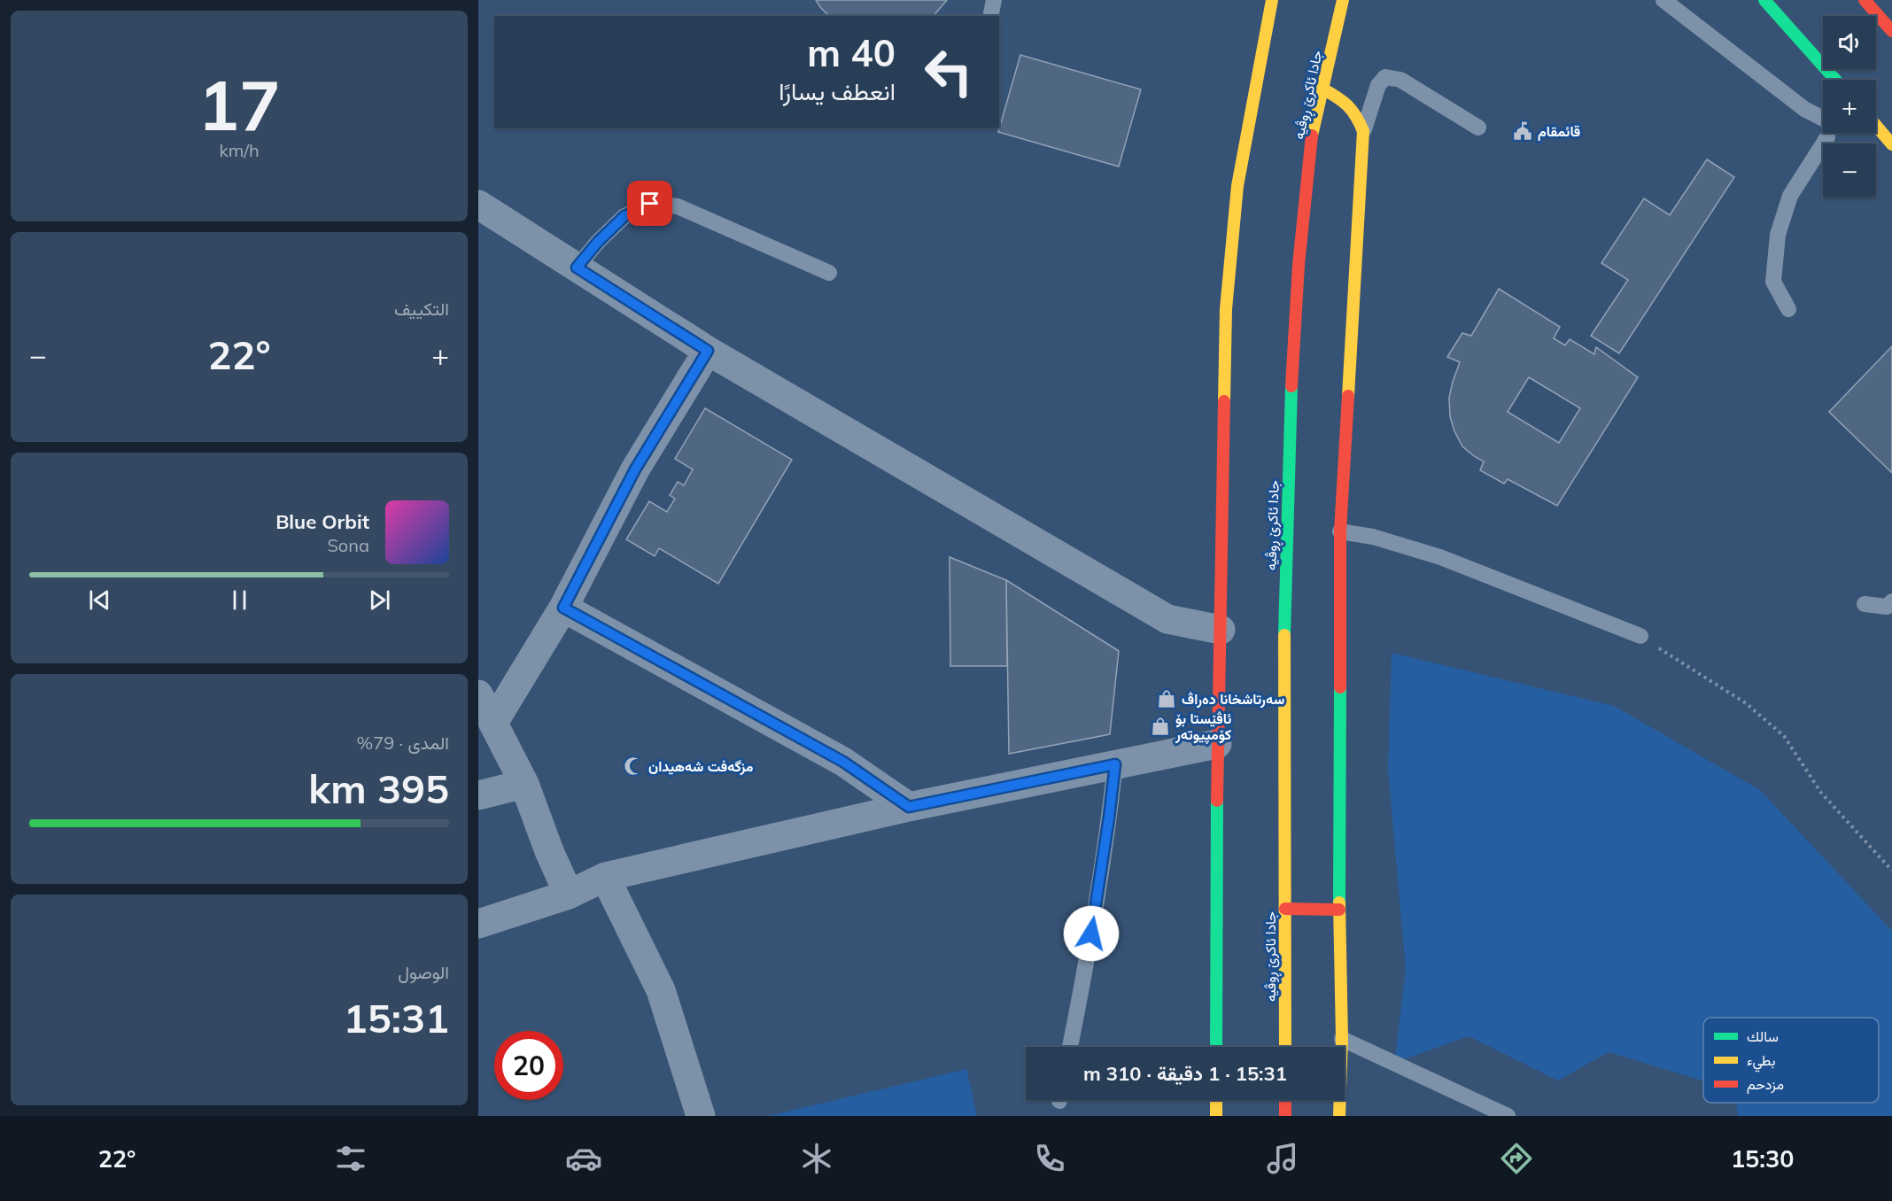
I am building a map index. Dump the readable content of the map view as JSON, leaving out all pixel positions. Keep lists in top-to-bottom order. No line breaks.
{"streets":{"main road":["جادا ئاکرێ ڕوڤیە"]},"places":{"public building":["قائمقام"],"shop":["سەرتاشخانا دەراڤ","ئاڤێستا بۆ کۆمپیوتەر"],"mosque":["مزگەفت شه‌هيدان"]},"legend":["سالك","بطيء","مزدحم"],"page":{"tile":[["17","km/h"],"التكييف",["المدى · 79%","395 km"],["الوصول","15:31"]],"map_buttons":["+","−"],"turn":["40 m","انعطف يسارًا"],"heat":["−","22°","+"],"song":["Blue Orbit","Sona"],"limit":"20","trip":"15:31 · 1 دقيقة · 310 m","tabs":["15:30","22°"]}}
